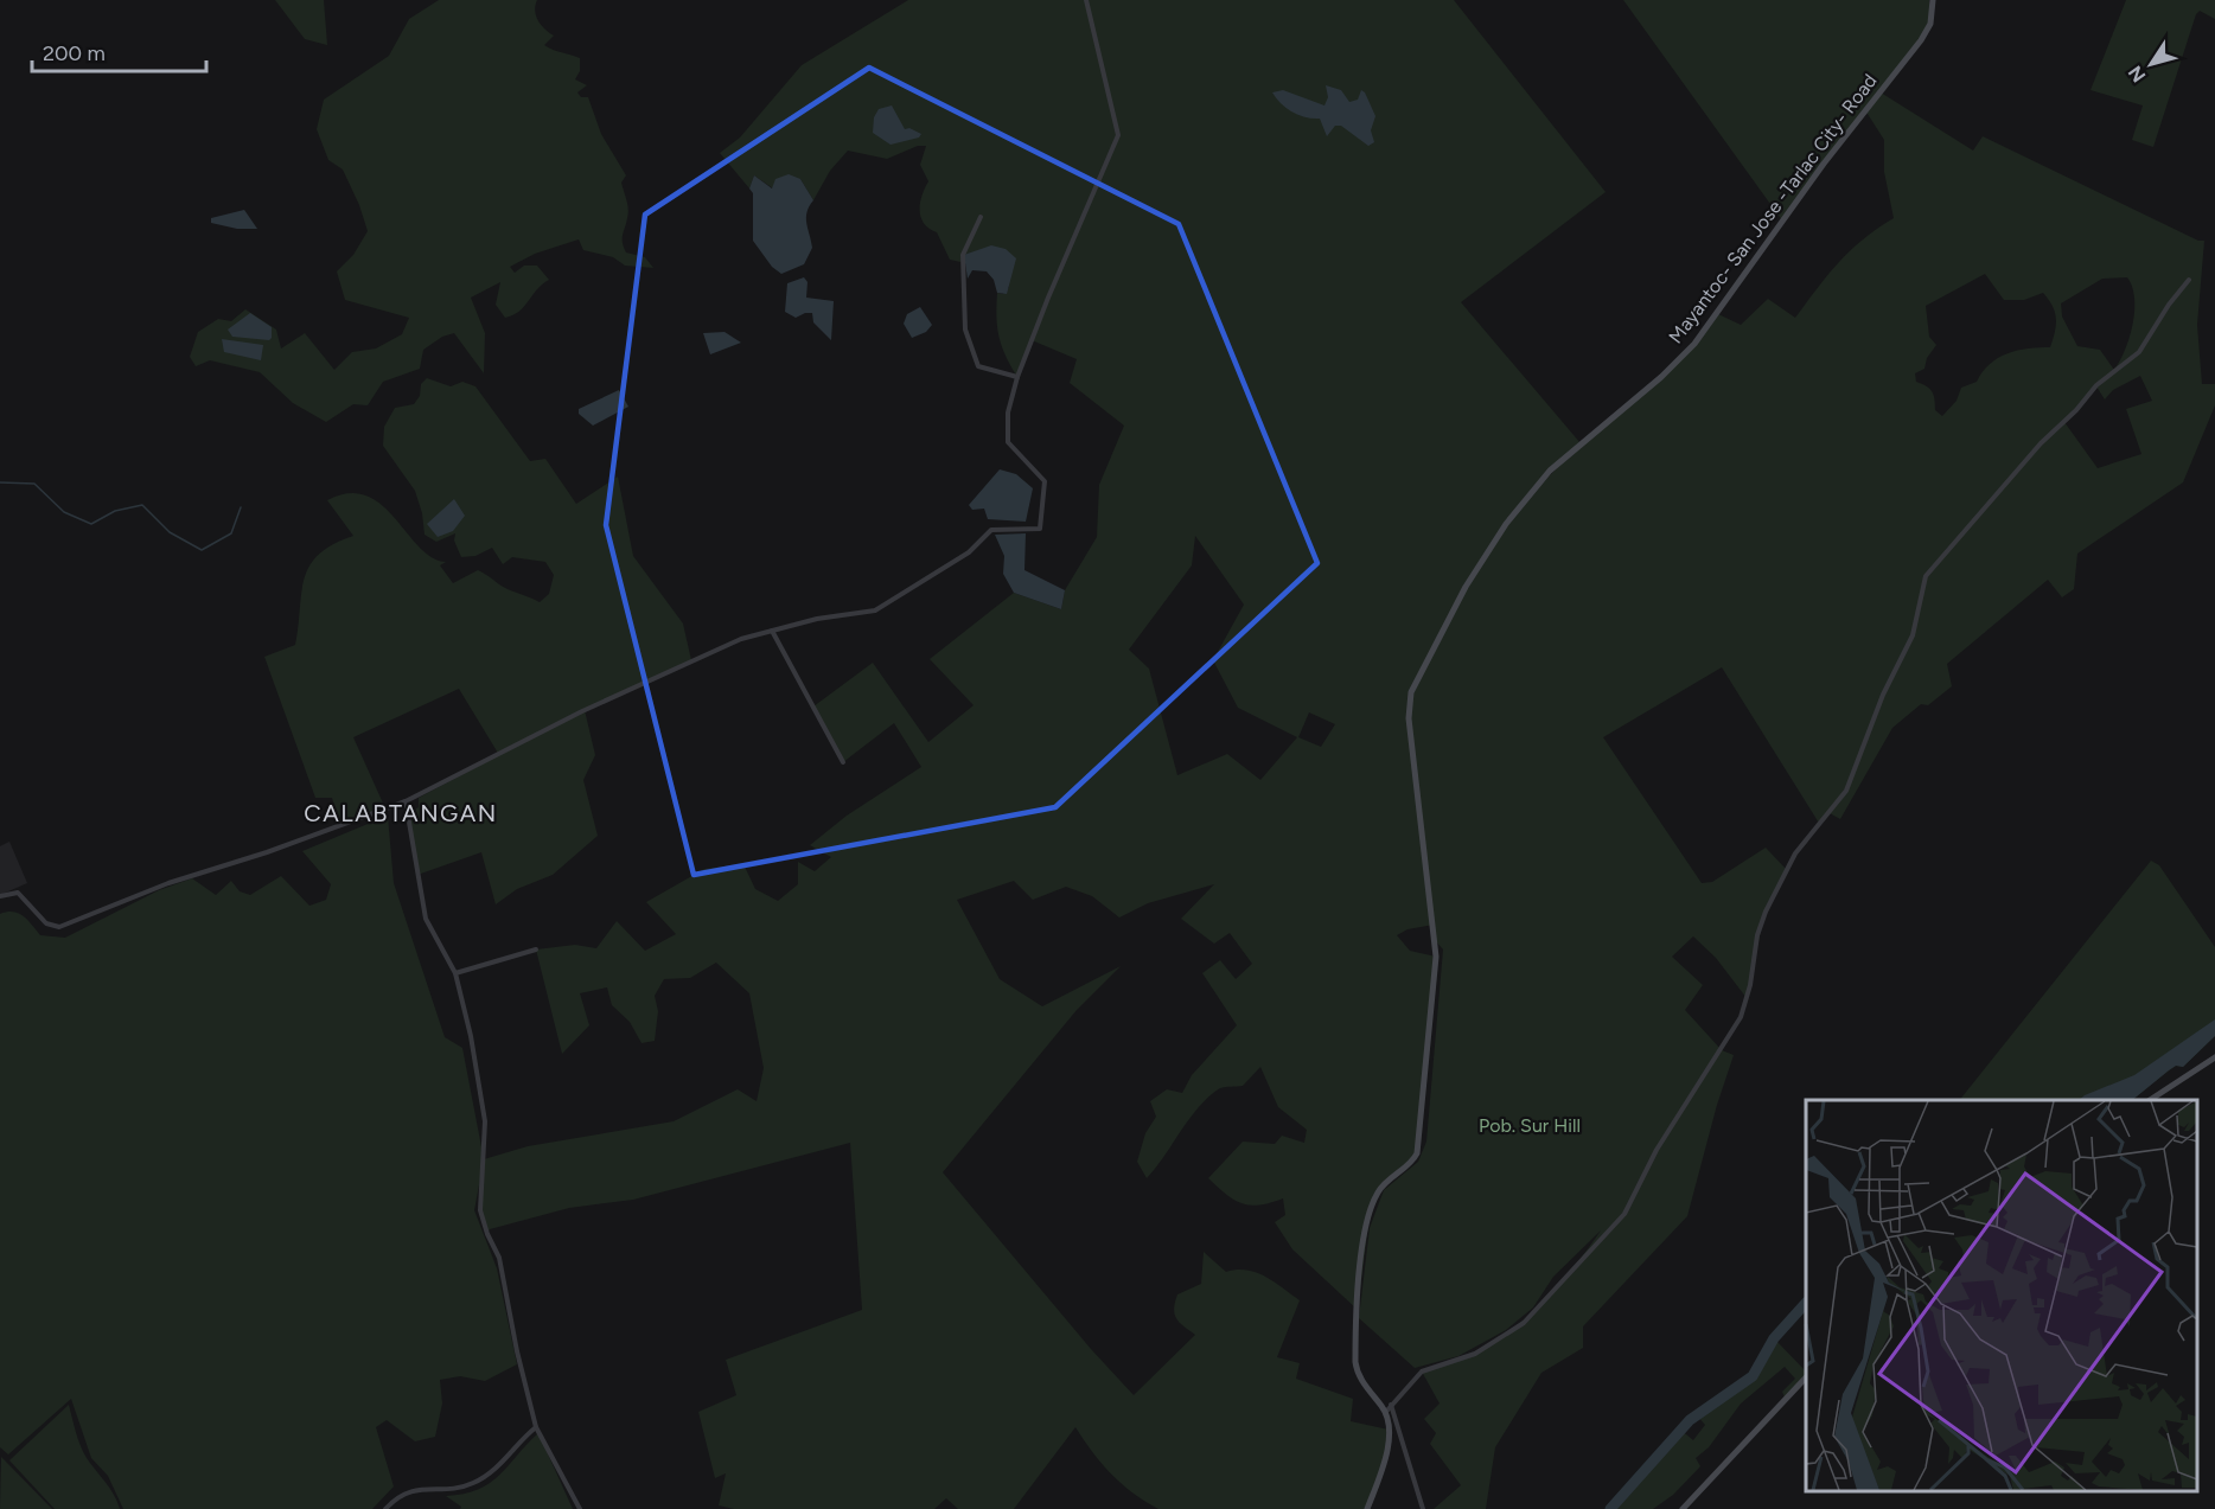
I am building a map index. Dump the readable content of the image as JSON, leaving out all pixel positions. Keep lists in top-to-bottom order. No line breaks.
{"streets":{"main road":["Mayantoc- San Jose -Tarlac City- Road"]},"districts":["CALABTANGAN"],"parks":["Pob. Sur Hill"],"scale_bar":"200 m","north":"bottom left"}
